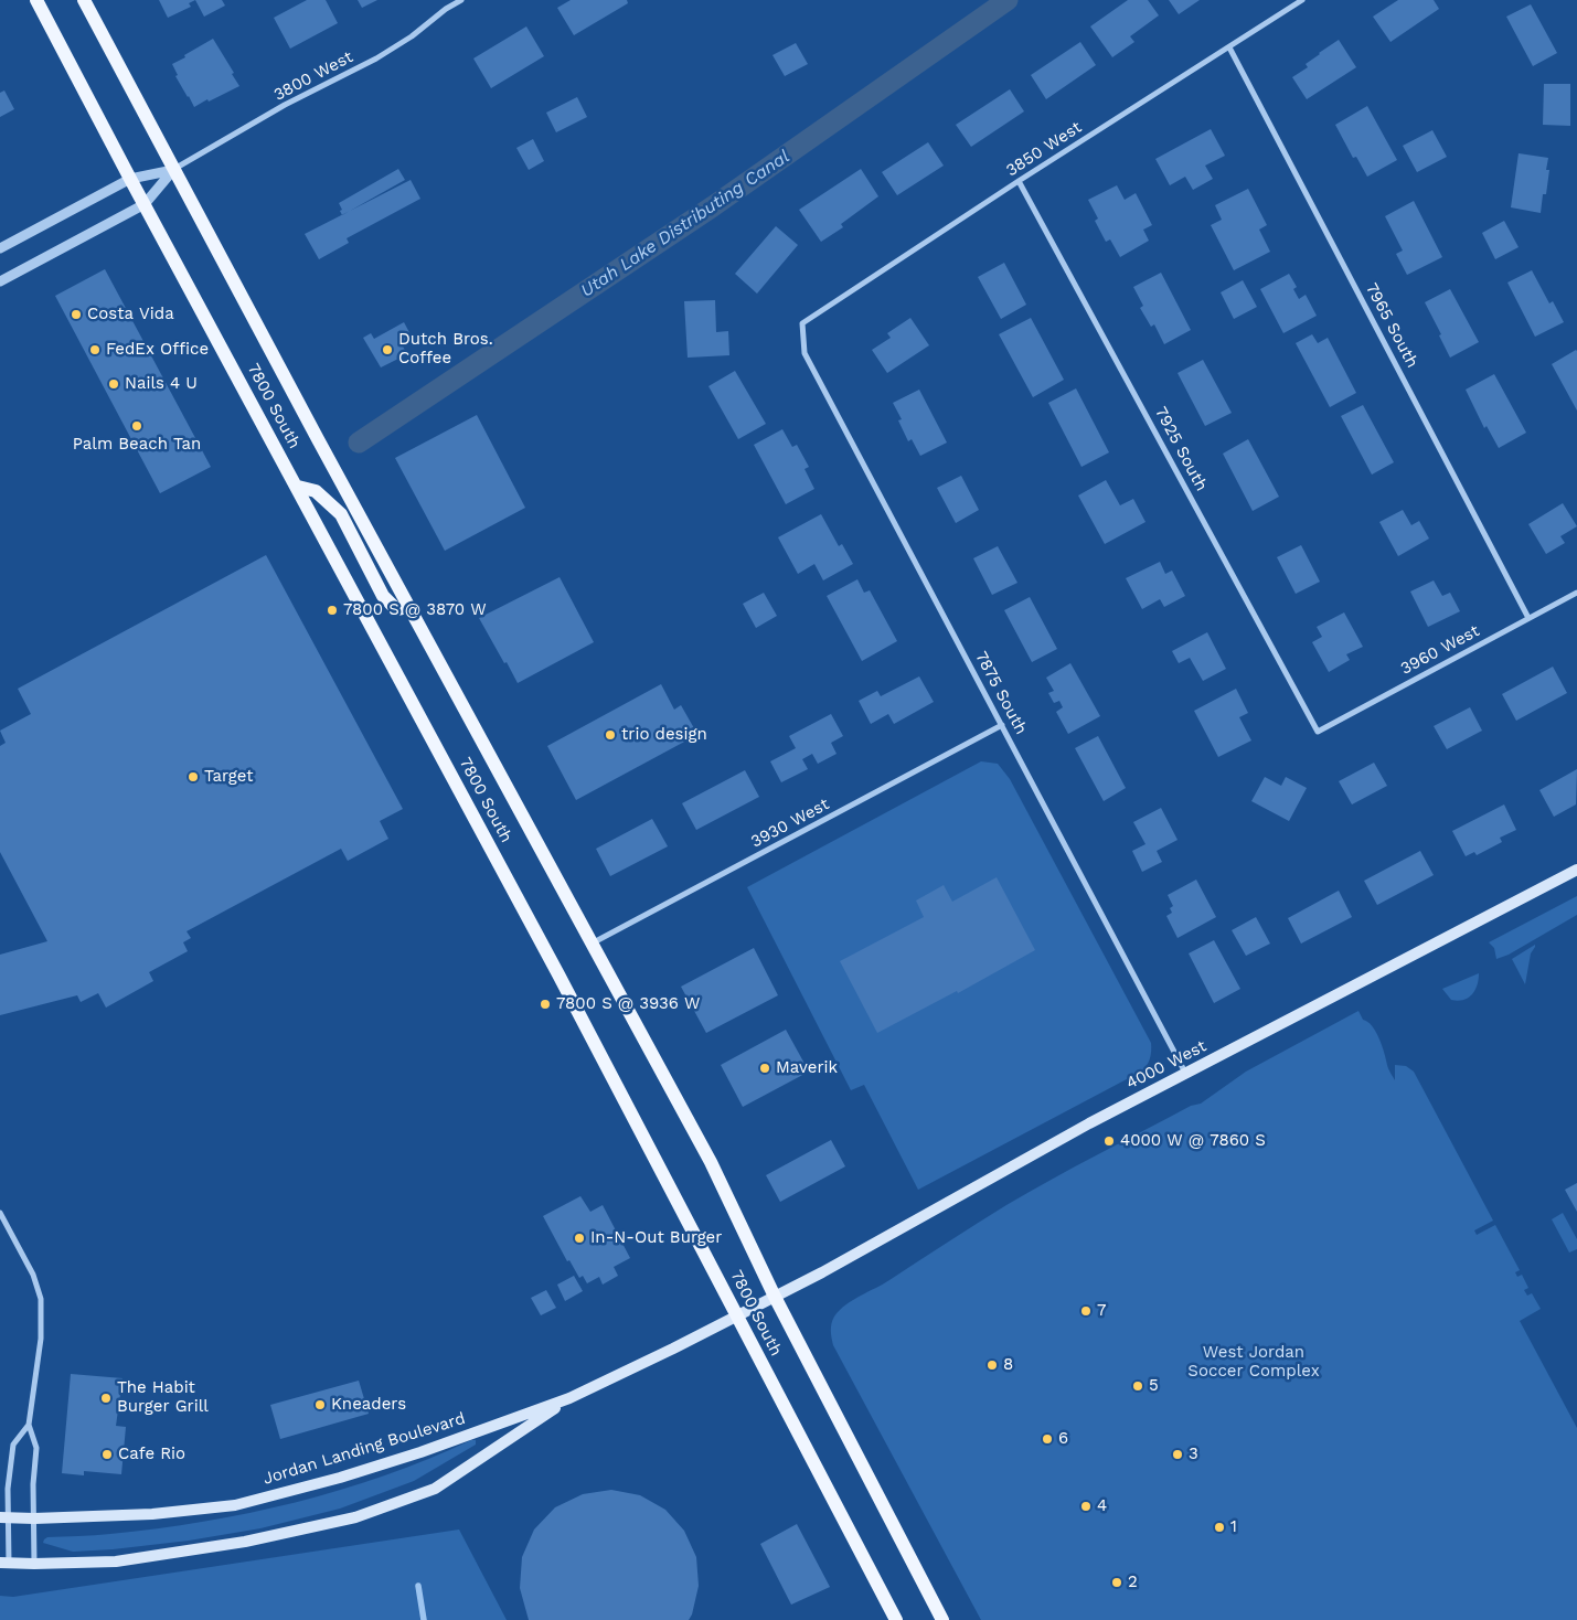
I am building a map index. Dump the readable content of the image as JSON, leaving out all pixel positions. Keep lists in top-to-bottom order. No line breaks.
{"streets":{"main road":["7800 South","4000 West","Jordan Landing Boulevard"],"street":["3800 West","3850 West","7965 South","7925 South","3960 West","7875 South","3930 West"]},"crossings":[["3800 West","7800 South"],["3850 West","7965 South"],["3850 West","7925 South"],["3850 West","7875 South"],["7965 South","3960 West"],["7800 South","3930 West"],["7800 South","4000 West"],["7800 South","Jordan Landing Boulevard"],["7925 South","3960 West"],["7875 South","3930 West"],["7875 South","4000 West"],["4000 West","Jordan Landing Boulevard"]],"water":["Utah Lake Distributing Canal"],"parks":["West Jordan Soccer Complex"],"places":["Costa Vida","FedEx Office","Dutch Bros. Coffee","Nails 4 U","Palm Beach Tan","7800 S @ 3870 W","trio design","Target","7800 S @ 3936 W","Maverik","4000 W @ 7860 S","In-N-Out Burger","7","8","5","The Habit Burger Grill","Kneaders","6","Cafe Rio","3","4","1","2"]}
